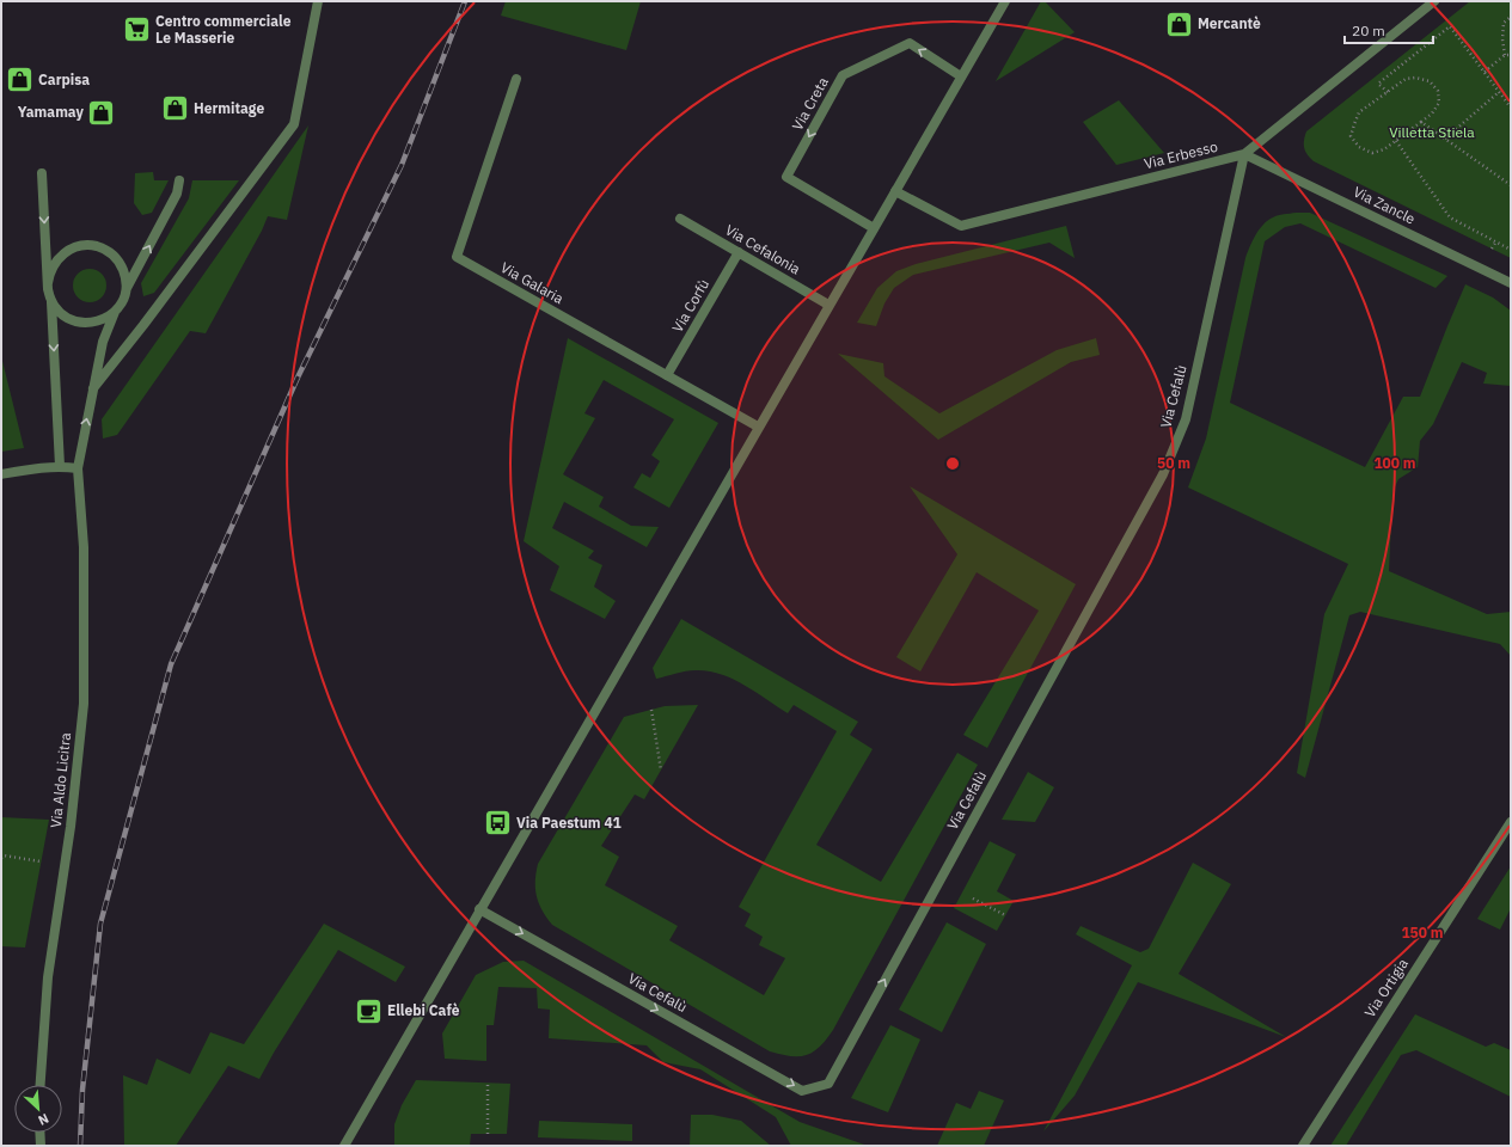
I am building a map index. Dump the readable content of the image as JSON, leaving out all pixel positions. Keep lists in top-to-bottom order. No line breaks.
{"streets":{"street":["Via Creta","Via Erbesso","Via Zancle","Via Cefalonia","Via Galaria","Via Corfù","Via Cefalù","Via Aldo Licitra","Via Ortigia"]},"crossings":[["Via Erbesso","Via Zancle"],["Via Erbesso","Via Cefalù"],["Via Zancle","Via Cefalù"],["Via Cefalonia","Via Corfù"],["Via Galaria","Via Corfù"]],"parks":["Villetta Stiela"],"places":{"shop":["Mercantè","Carpisa","Hermitage","Yamamay"],"supermarket":["Centro commerciale Le Masserie"],"bus stop":["Via Paestum 41"],"cafe":["Ellebi Cafè"]},"scale_bar":"20 m","north":"bottom right","rings":["50 m","100 m","150 m"]}
